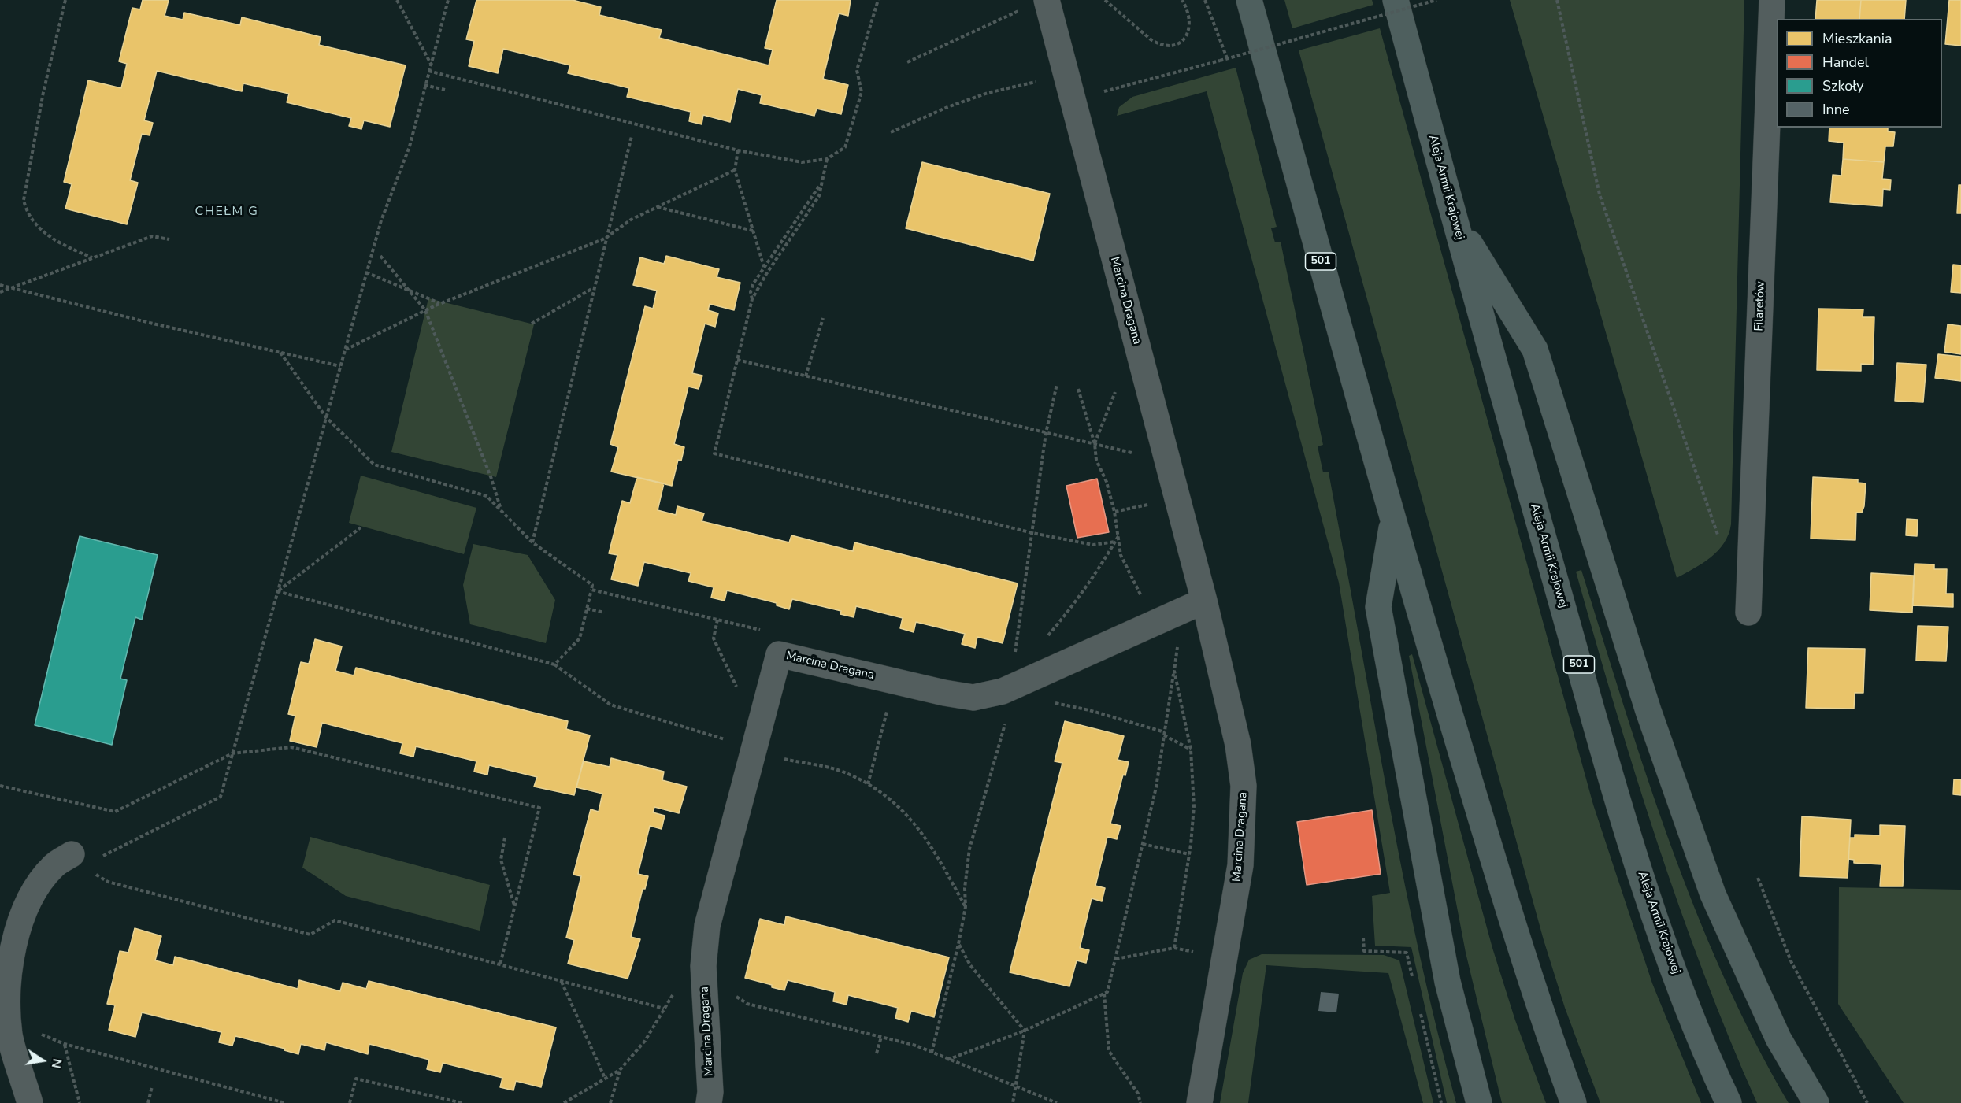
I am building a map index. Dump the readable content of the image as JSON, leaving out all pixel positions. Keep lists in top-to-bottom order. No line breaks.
{"streets":{"main road":["Aleja Armii Krajowej","501"],"street":["Marcina Dragana","Filaretów"]},"districts":["CHEŁM G"],"legend":["Mieszkania","Handel","Szkoły","Inne"],"north":"right"}
